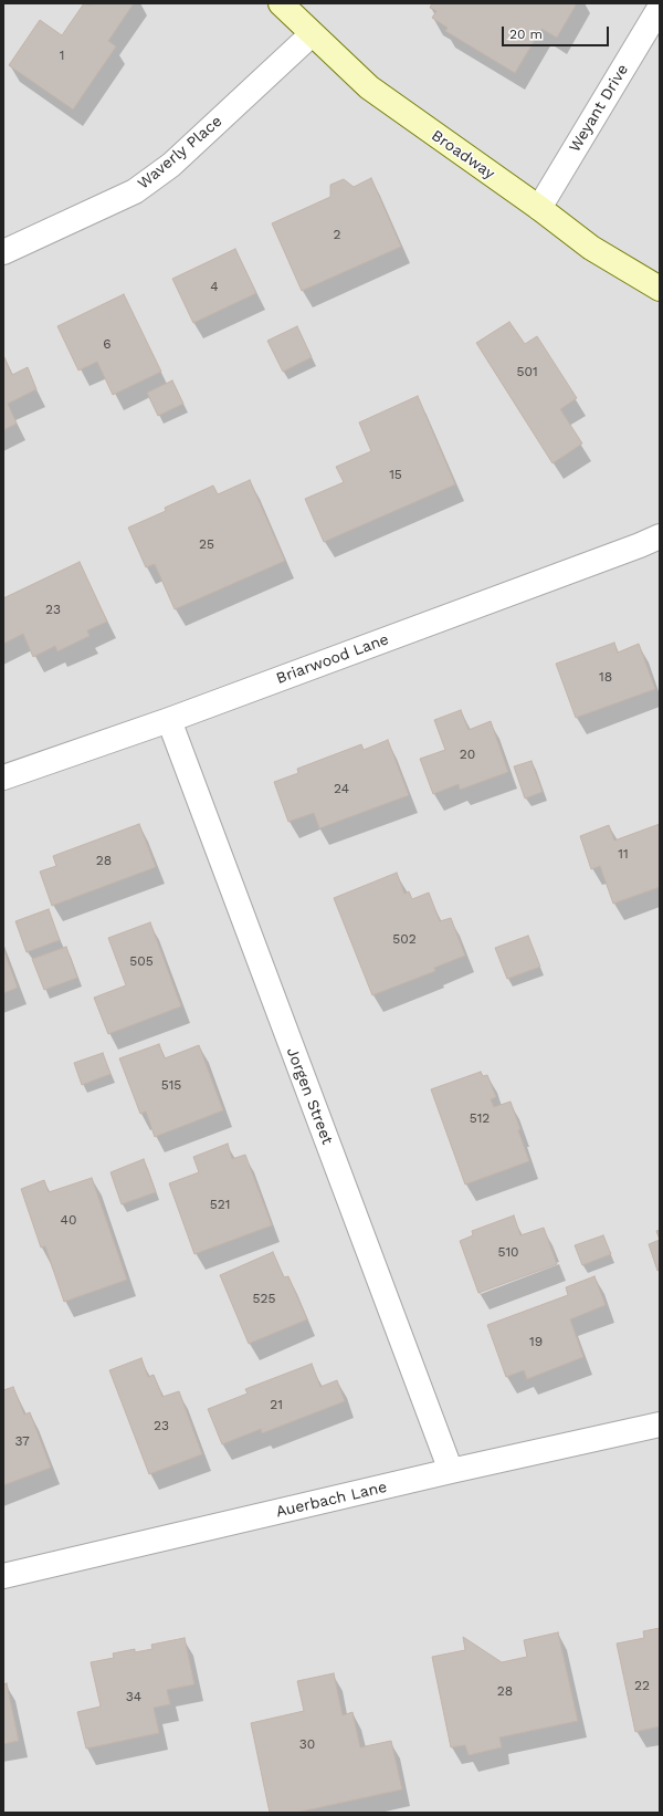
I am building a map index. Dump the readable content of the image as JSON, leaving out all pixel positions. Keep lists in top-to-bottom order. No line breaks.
{"streets":{"main road":["Broadway"],"street":["Weyant Drive","Waverly Place","Briarwood Lane","Jorgen Street","Auerbach Lane"]},"crossings":[["Weyant Drive","Broadway"],["Waverly Place","Broadway"],["Briarwood Lane","Jorgen Street"],["Jorgen Street","Auerbach Lane"]],"house_numbers":["1","2","4","6","501","15","25","23","18","20","24","11","28","502","505","515","512","521","40","510","525","19","21","23","37","22","28","34","30"],"scale_bar":"20 m"}
